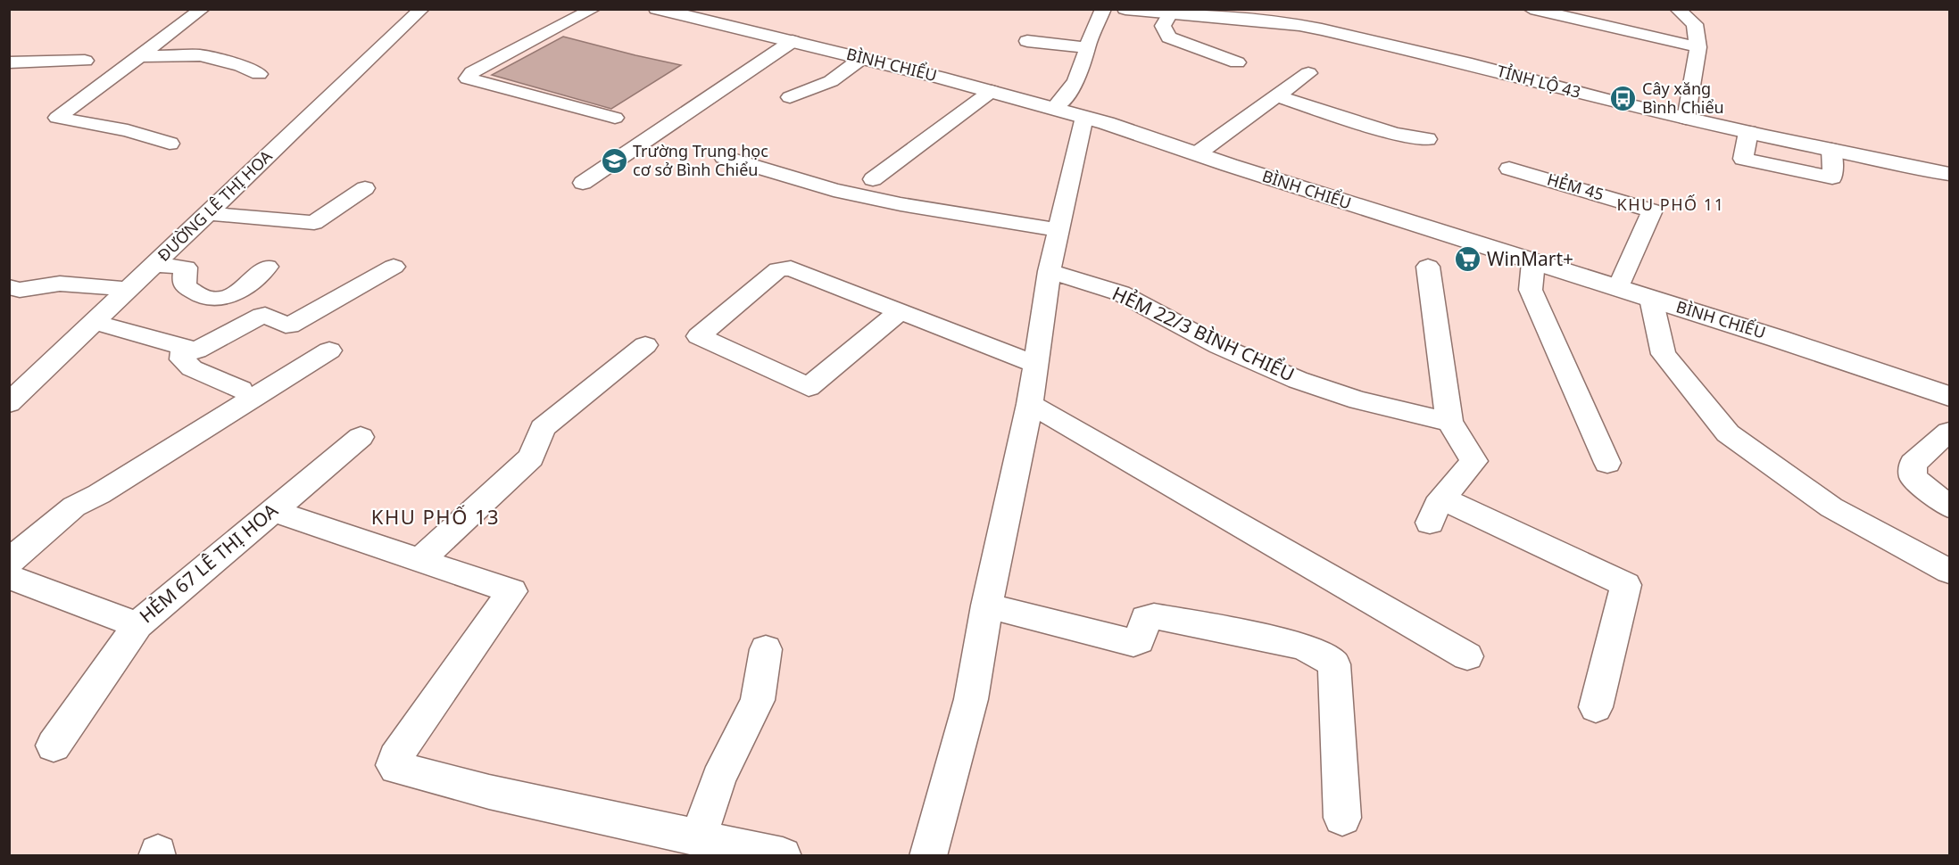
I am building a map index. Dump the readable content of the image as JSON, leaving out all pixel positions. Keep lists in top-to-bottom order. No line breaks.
{"streets":{"main road":["BÌNH CHIỂU","TỈNH LỘ 43"],"street":["HẺM 45","ĐƯỜNG LÊ THỊ HOA","HẺM 22/3 BÌNH CHIỂU","HẺM 67 LÊ THỊ HOA"]},"crossings":[["BÌNH CHIỂU","HẺM 45"]],"districts":["KHU PHỐ 11","KHU PHỐ 13"],"places":{"bus stop":["Cây xăng Bình Chiểu"],"school or university":["Trường Trung học cơ sở Bình Chiểu"],"supermarket":["WinMart+"]}}
